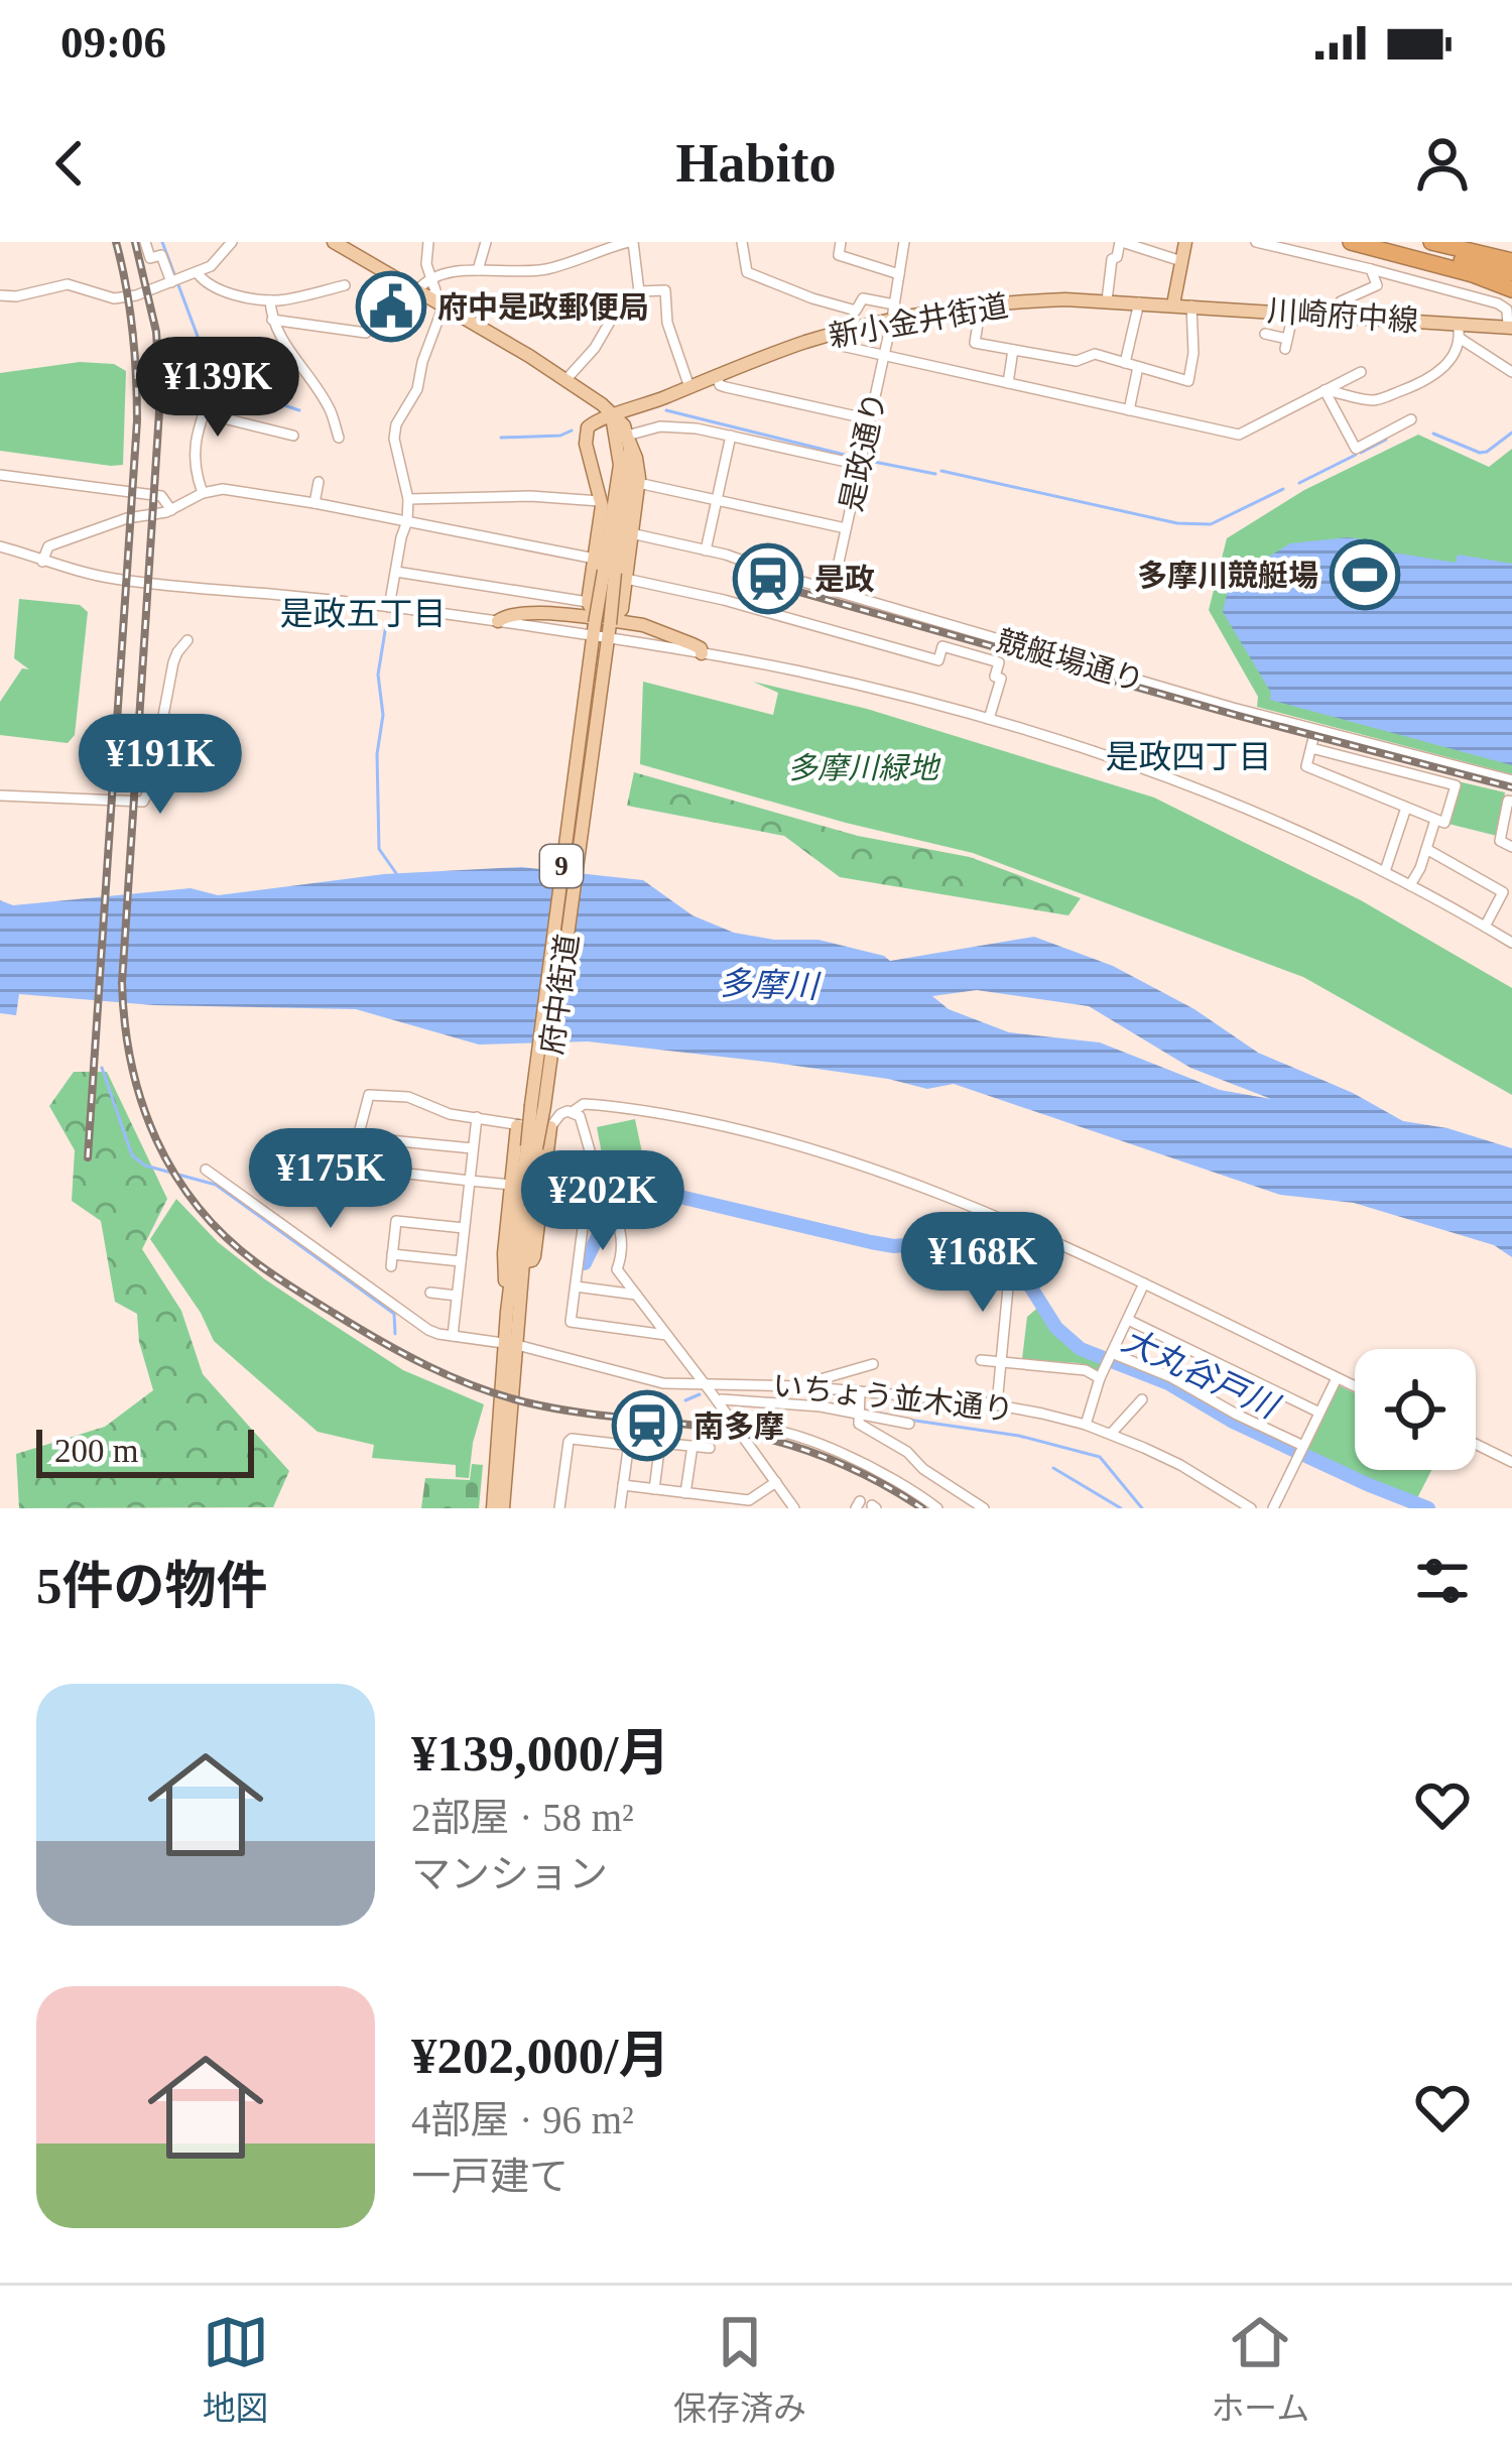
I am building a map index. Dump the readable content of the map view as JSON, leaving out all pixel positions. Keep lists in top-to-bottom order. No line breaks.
{"streets":{"main road":["川崎府中線","新小金井街道","9","府中街道"],"street":["是政通り","競艇場通り","いちょう並木通り"]},"crossings":[["川崎府中線","新小金井街道"],["新小金井街道","是政通り"],["新小金井街道","府中街道"],["是政通り","競艇場通り"],["府中街道","いちょう並木通り"]],"districts":["是政五丁目","是政四丁目"],"water":["多摩川","大丸谷戸川"],"parks":["多摩川緑地"],"places":{"public building":["府中是政郵便局"],"sports":["多摩川競艇場"],"station":["是政","南多摩"]},"scale_bar":"200 m","page":{"status":"09:06","header":"Habito","price":["¥139K","¥191K","¥175K","¥202K","¥168K"],"scale":"200 m","heading":"5件の物件","list":[{"name":"¥139,000/月","note":"2部屋 · 58 m² · マンション"},{"name":"¥202,000/月","note":"4部屋 · 96 m² · 一戸建て"}],"tabs":["地図","保存済み","ホーム"]}}
